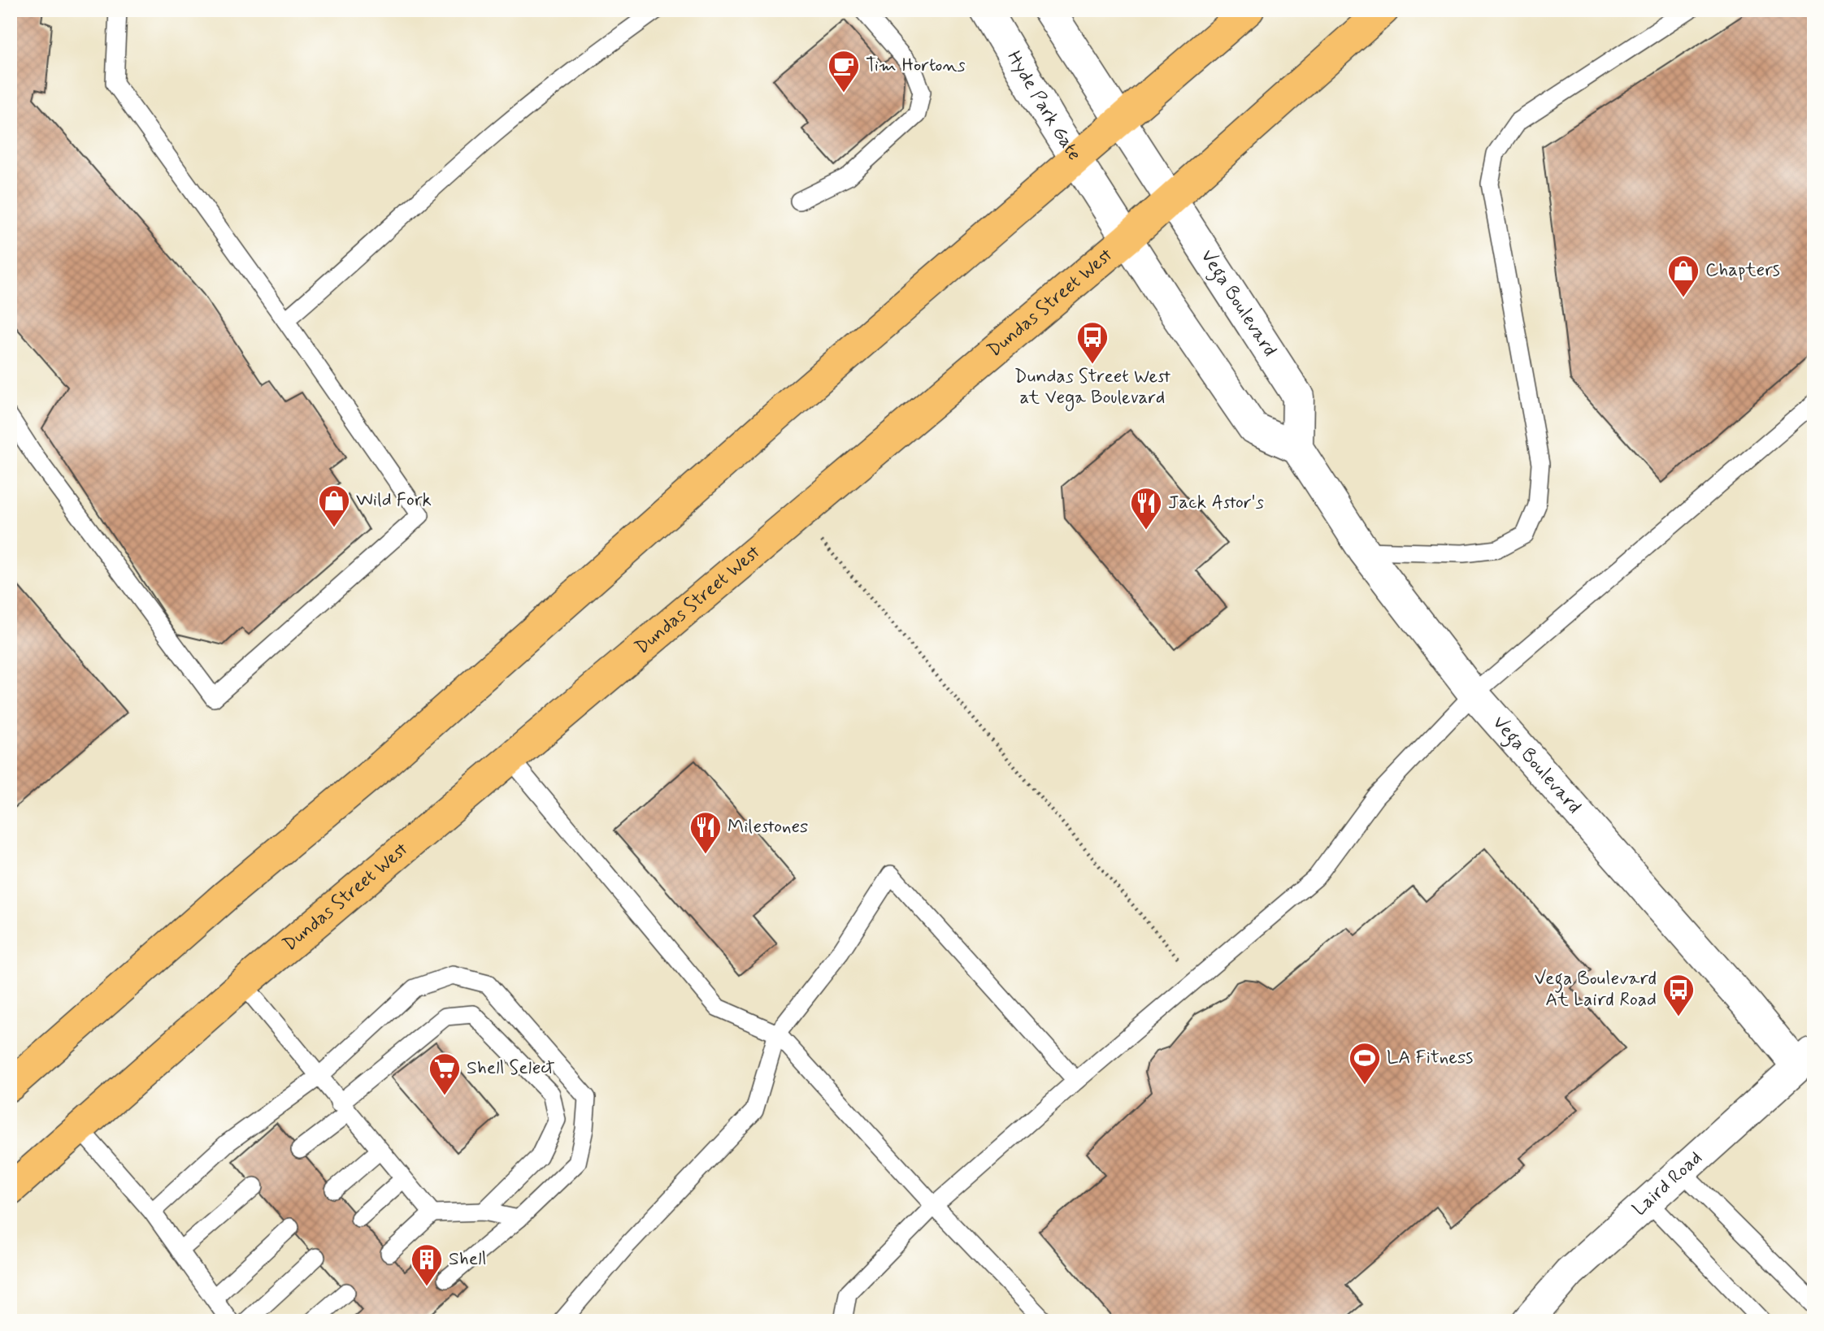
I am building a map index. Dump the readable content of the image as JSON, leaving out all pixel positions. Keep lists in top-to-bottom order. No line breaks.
{"streets":{"main road":["Dundas Street West"],"street":["Hyde Park Gate","Vega Boulevard","Laird Road"]},"crossings":[["Hyde Park Gate","Dundas Street West"],["Dundas Street West","Vega Boulevard"],["Vega Boulevard","Laird Road"]],"places":{"cafe":["Tim Hortons"],"shop":["Chapters","Wild Fork"],"bus stop":["Dundas Street West at Vega Boulevard","Vega Boulevard At Laird Road"],"restaurant":["Jack Astor's","Milestones"],"sports":["LA Fitness"],"supermarket":["Shell Select"],"building":["Shell"]}}
